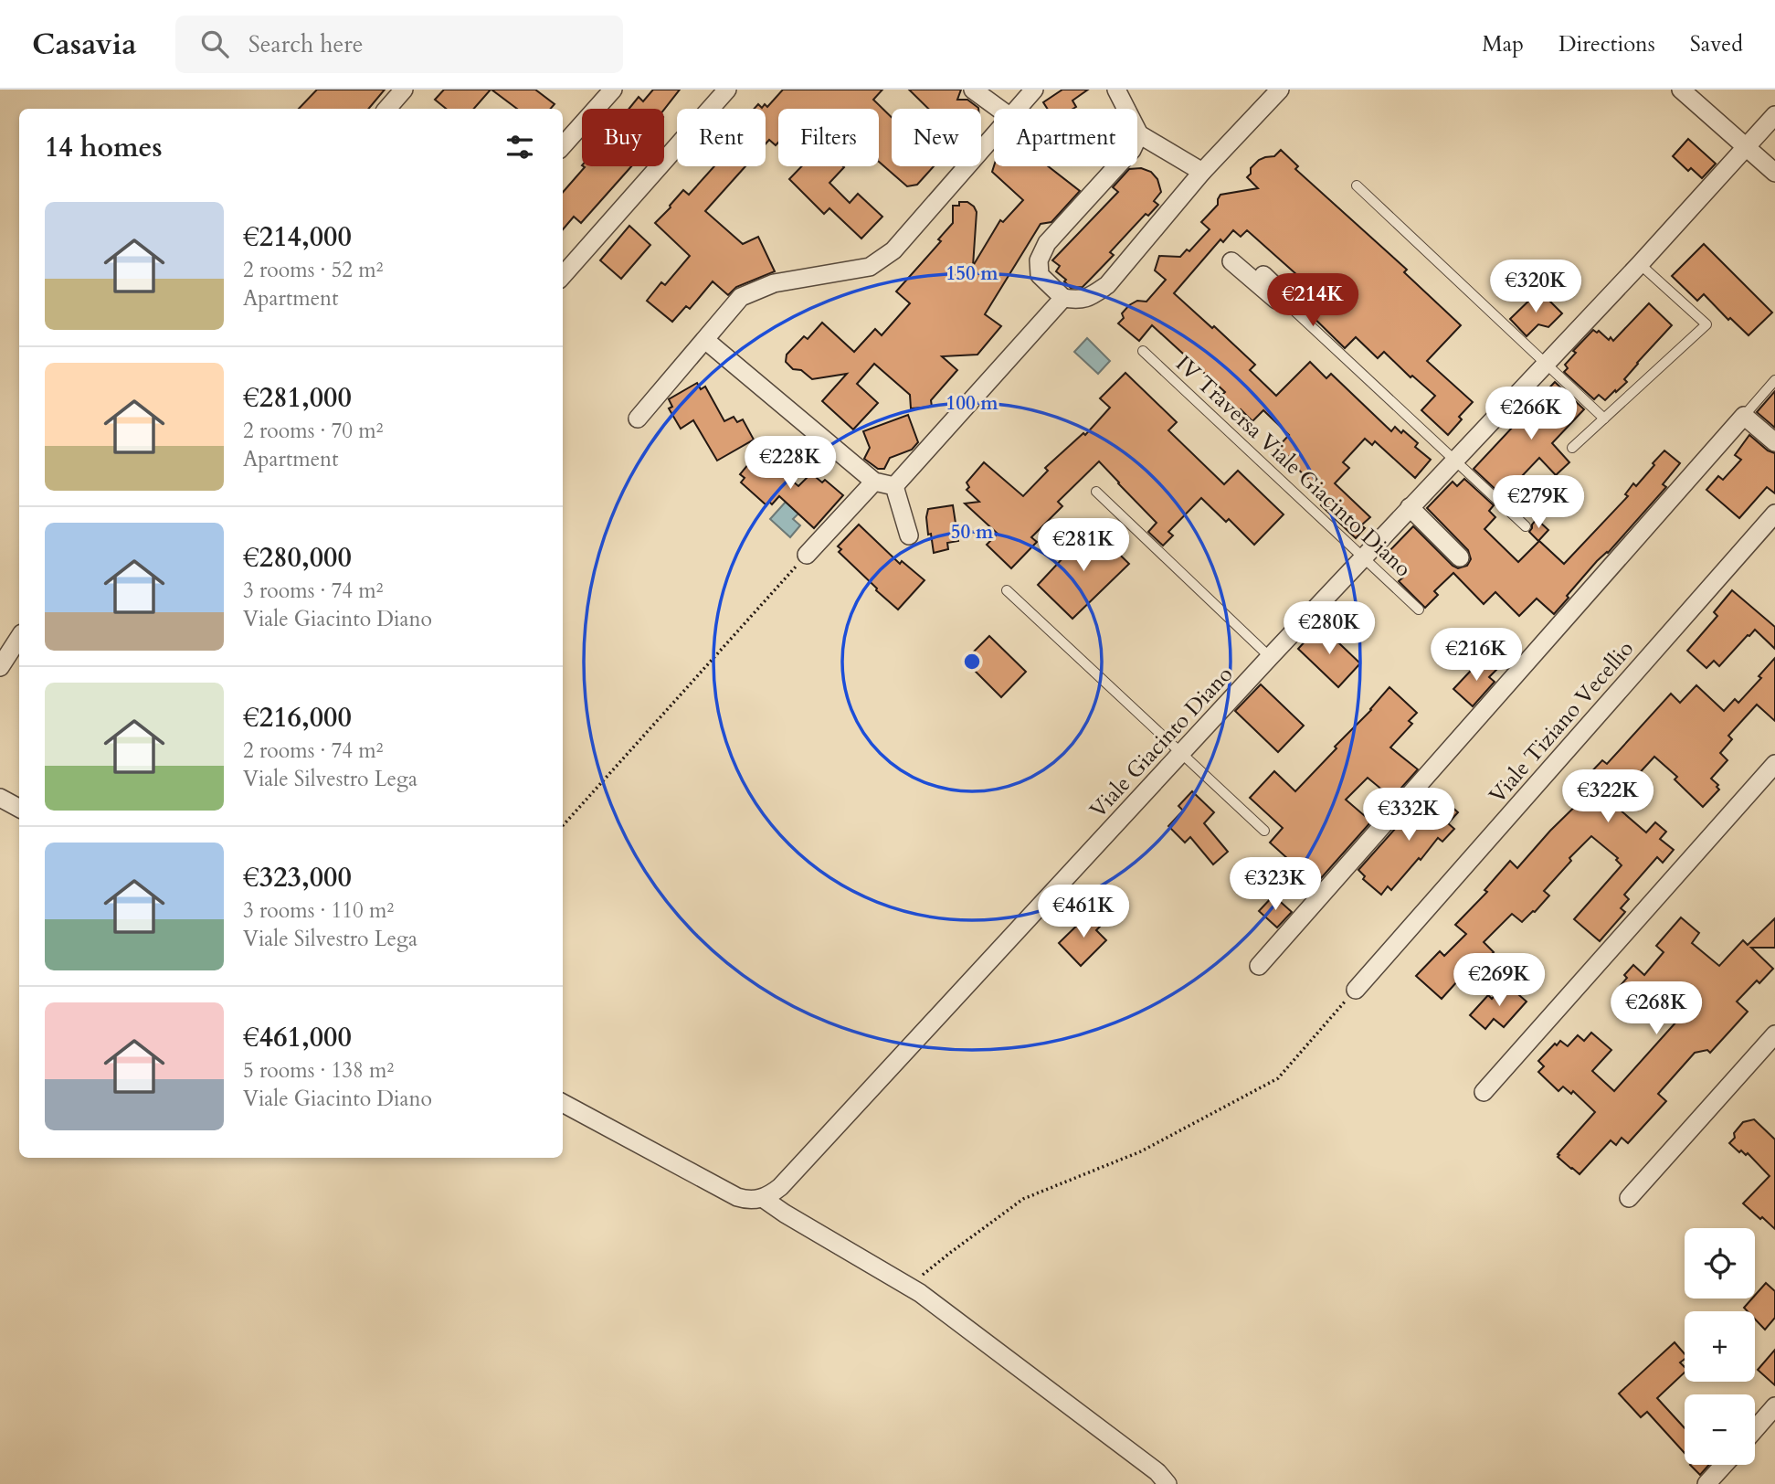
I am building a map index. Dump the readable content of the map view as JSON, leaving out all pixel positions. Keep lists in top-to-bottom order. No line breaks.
{"streets":{"street":["Viale Tiziano Vecellio","Viale Giacinto Diano"],"lane":["IV Traversa Viale Giacinto Diano"]},"crossings":[["IV Traversa Viale Giacinto Diano","Viale Giacinto Diano"]],"page":{"header":"Casavia","search":"Search here","nav":["Map","Directions","Saved"],"chip":["Buy","Rent","Filters","New","Apartment"],"heading":"14 homes","list":[{"name":"€214,000","note":"2 rooms · 52 m² · Apartment"},{"name":"€281,000","note":"2 rooms · 70 m² · Apartment"},{"name":"€280,000","note":"3 rooms · 74 m² · Viale Giacinto Diano"},{"name":"€216,000","note":"2 rooms · 74 m² · Viale Silvestro Lega"},{"name":"€323,000","note":"3 rooms · 110 m² · Viale Silvestro Lega"},{"name":"€461,000","note":"5 rooms · 138 m² · Viale Giacinto Diano"}],"price":["€320K","€214K","€266K","€228K","€279K","€281K","€280K","€216K","€322K","€332K","€323K","€461K","€269K","€268K"],"map_buttons":["+","−"]},"rings":["150 m","100 m","50 m"]}
